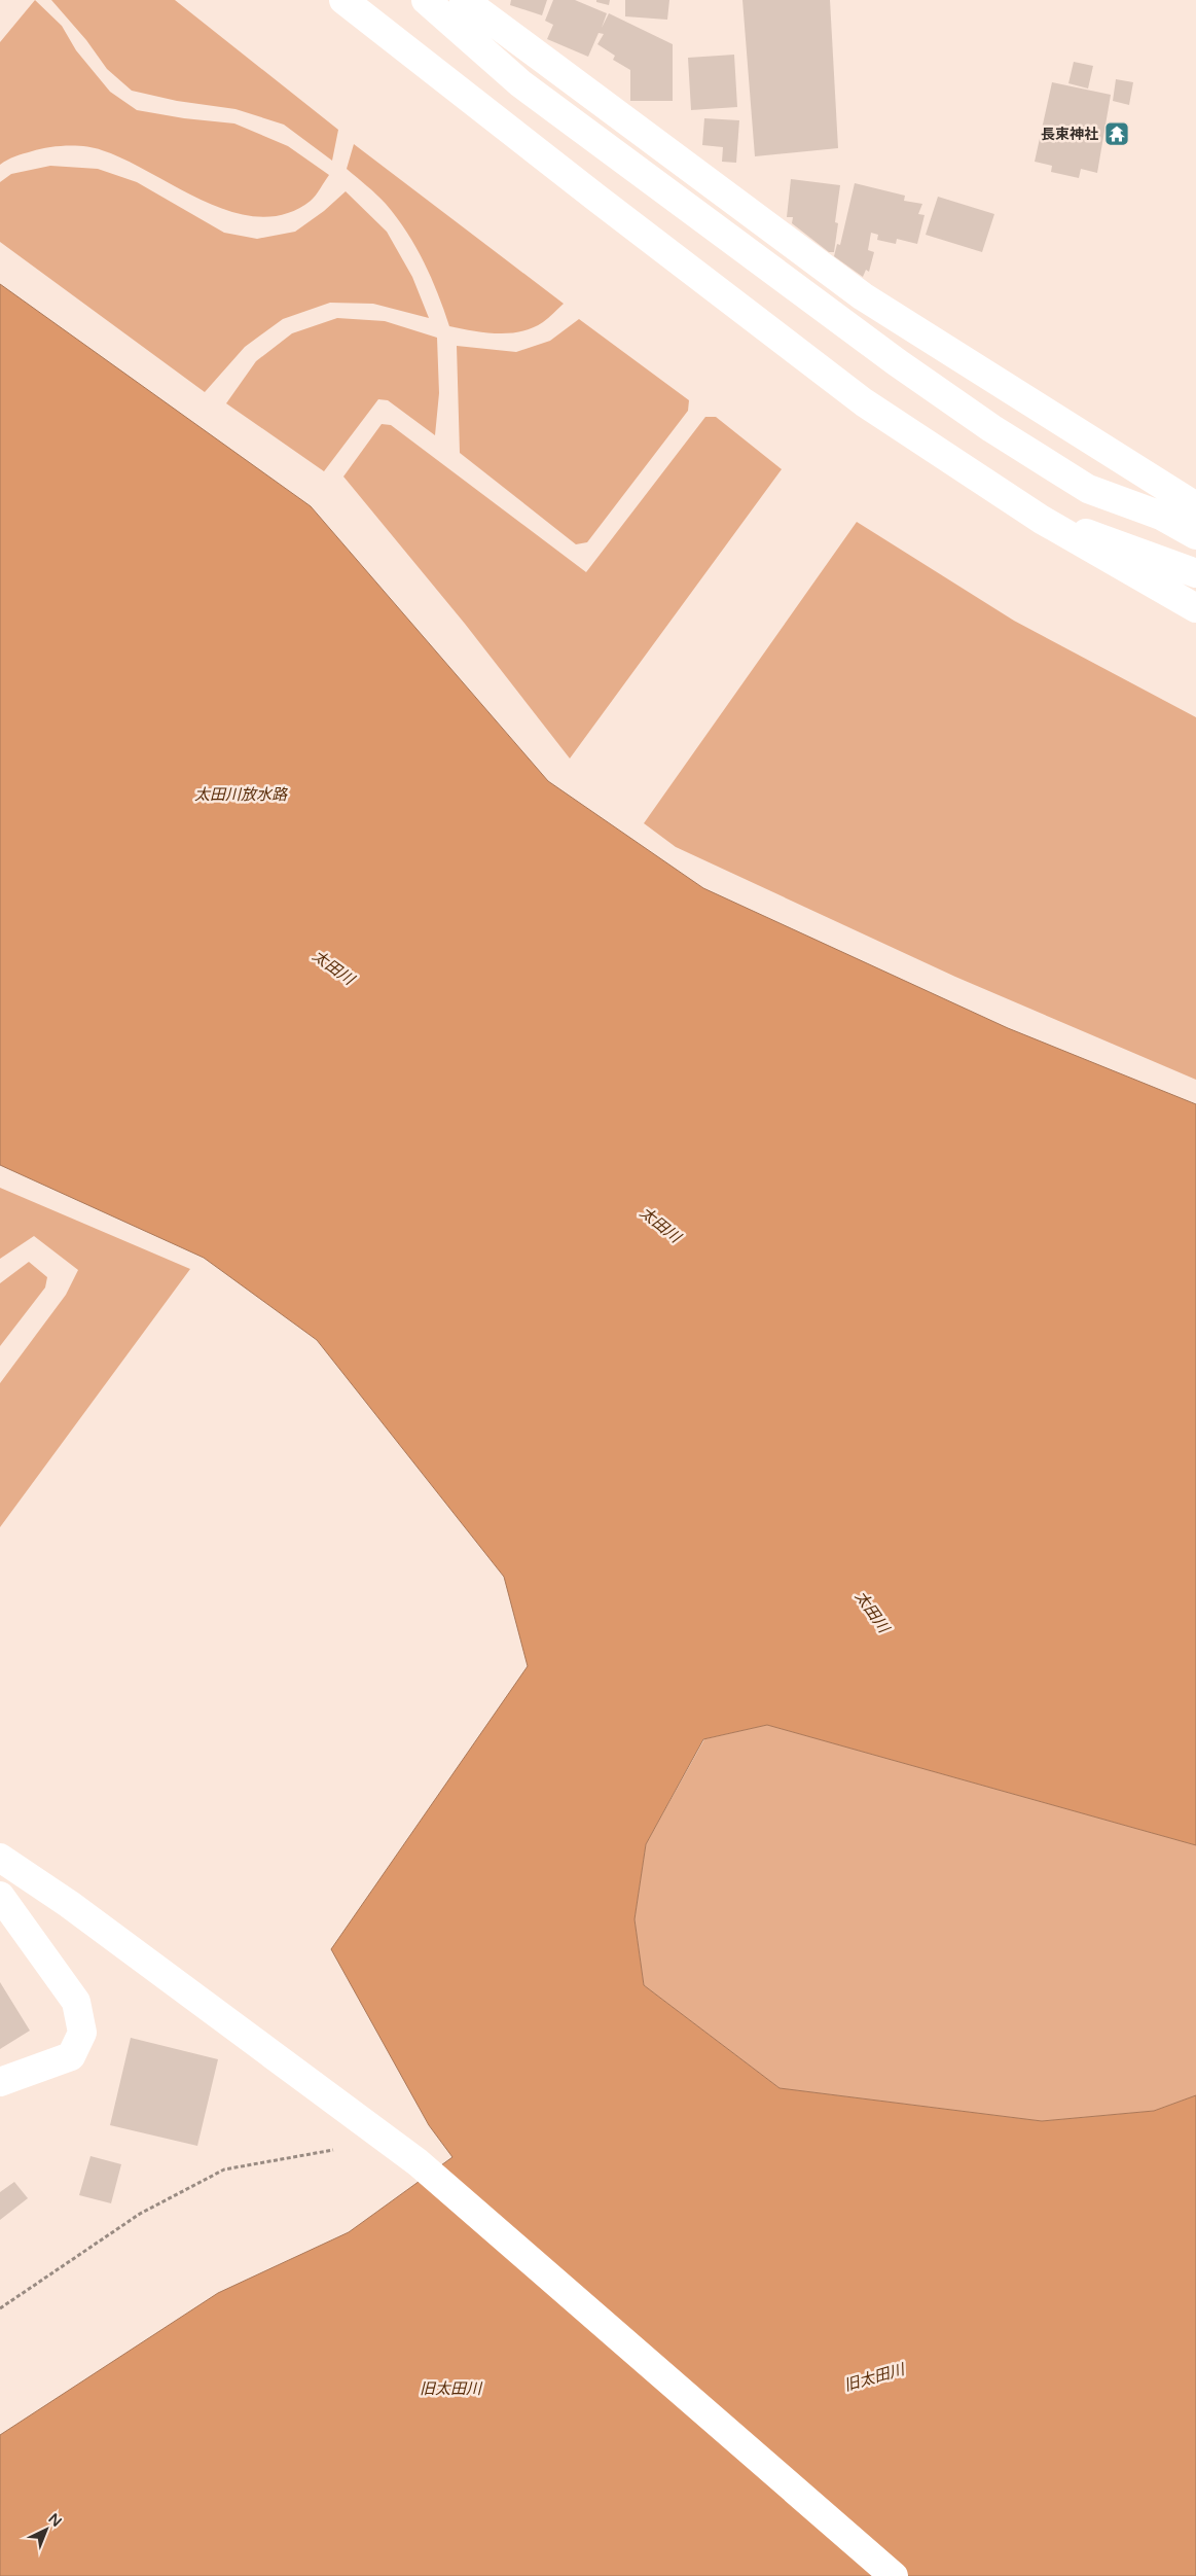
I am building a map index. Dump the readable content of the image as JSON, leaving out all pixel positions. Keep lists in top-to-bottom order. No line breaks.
{"water":["太田川放水路","太田川","旧太田川"],"places":{"temple":["長束神社"]},"north":"top right"}
